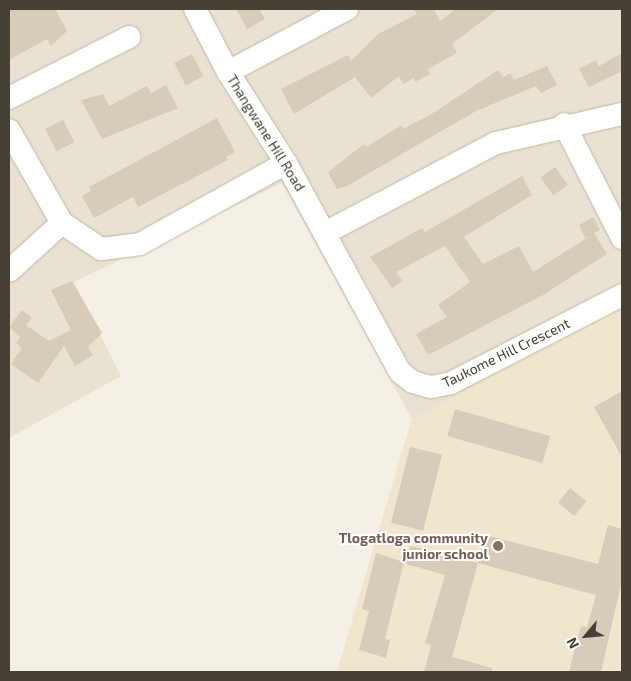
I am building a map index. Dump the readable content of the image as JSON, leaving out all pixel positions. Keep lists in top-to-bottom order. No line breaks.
{"streets":{"street":["Thangwane Hill Road","Taukome Hill Crescent"]},"crossings":[["Thangwane Hill Road","Taukome Hill Crescent"]],"places":["Tlogatloga community junior school"],"north":"bottom left"}
